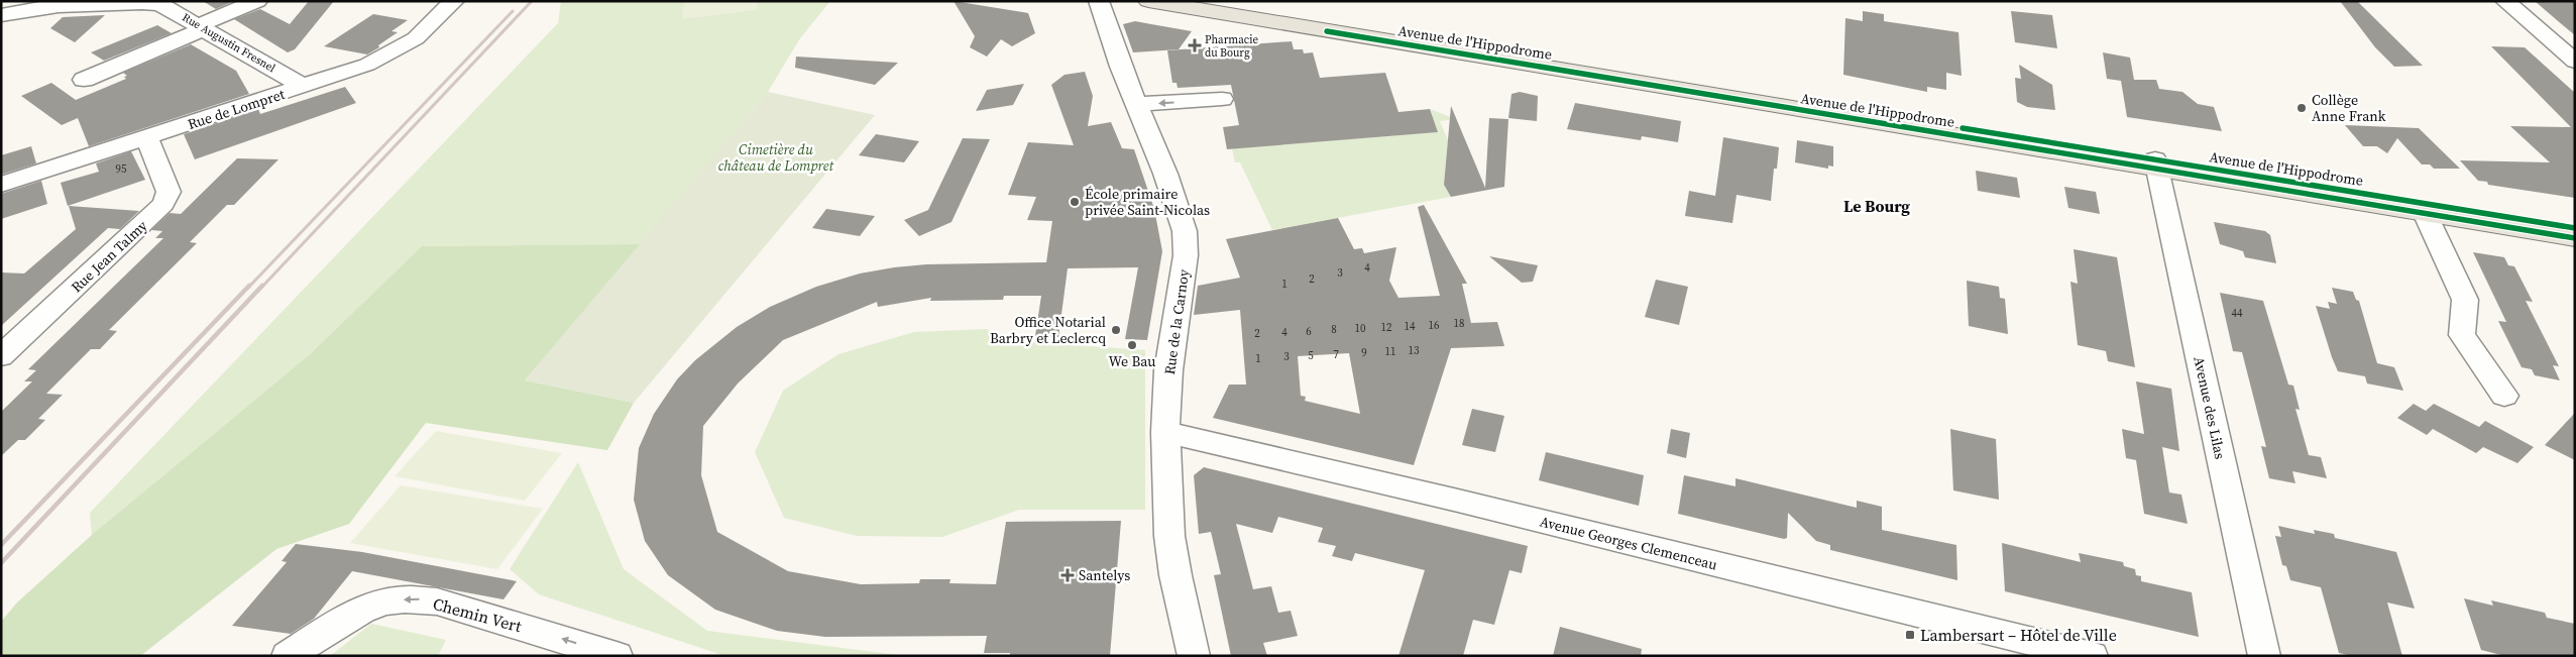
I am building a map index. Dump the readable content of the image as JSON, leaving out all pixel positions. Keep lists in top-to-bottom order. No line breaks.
{"streets":{"main road":["Avenue de l'Hippodrome"],"street":["Rue Augustin Fresnel","Rue de Lompret","Rue Jean Talmy","Rue de la Carnoy","Avenue des Lilas","Avenue Georges Clemenceau","Chemin Vert"]},"crossings":[["Rue Augustin Fresnel","Rue de Lompret"],["Avenue de l'Hippodrome","Avenue des Lilas"],["Rue de Lompret","Rue Jean Talmy"],["Rue de la Carnoy","Avenue Georges Clemenceau"]],"one_way":["Chemin Vert"],"districts":["Le Bourg"],"parks":["Cimetière du château de Lompret"],"places":{"health":["Pharmacie du Bourg","Santelys"],"other":["Collège Anne Frank","École primaire privée Saint-Nicolas","Office Notarial Barbry et Leclercq","We Bau"],"transit":["Lambersart – Hôtel de Ville"]},"house_numbers":["95","4","3","2","1","44","18","16","14","12","10","8","6","4","2","13","11","9","7","5","3","1"]}
